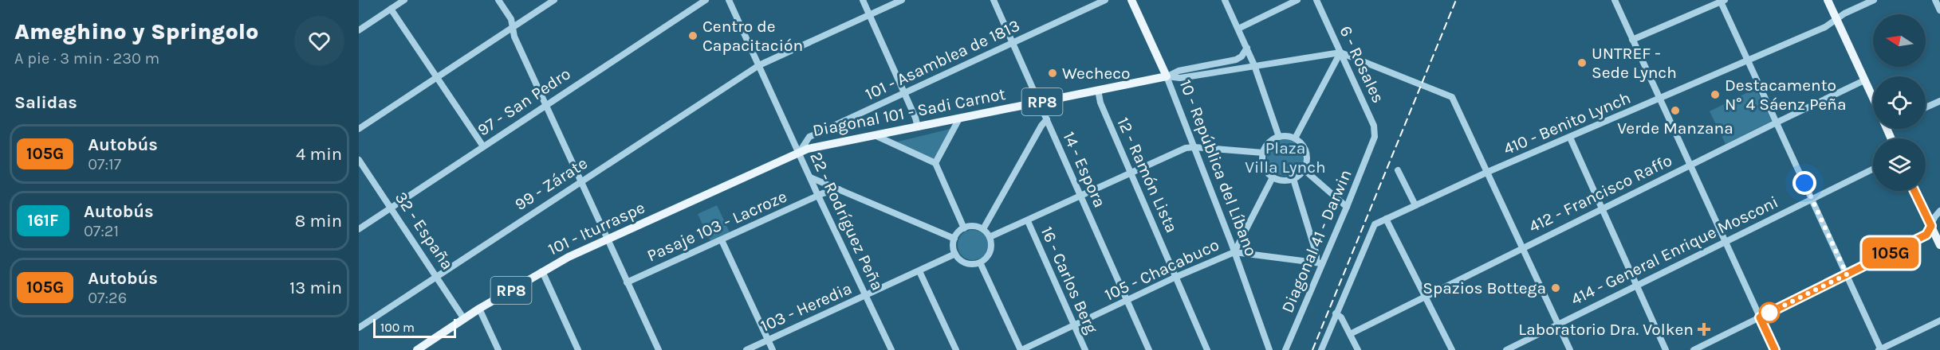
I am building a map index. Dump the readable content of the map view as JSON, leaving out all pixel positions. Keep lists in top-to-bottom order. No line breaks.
{"streets":{"main road":["RP8","Diagonal 101 - Sadi Carnot","10 - República del Líbano","101 - Iturraspe"],"street":["101 - Asamblea de 1813","6 - Rosales","97 - San Pedro","410 - Benito Lynch","14 - Espora","12 - Ramón Lista","99 - Zárate","412 - Francisco Raffo","22 - Rodríguez Peña","Pasaje 103 - Lacroze","32 - España","Diagonal 41 - Darwin","414 - General Enrique Mosconi","105 - Chacabuco","16 - Carlos Berg","103 - Heredia"]},"crossings":[["101 - Asamblea de 1813","Diagonal 101 - Sadi Carnot"],["101 - Asamblea de 1813","14 - Espora"],["101 - Asamblea de 1813","22 - Rodríguez Peña"],["101 - Asamblea de 1813","101 - Iturraspe"],["6 - Rosales","Diagonal 101 - Sadi Carnot"],["6 - Rosales","Diagonal 41 - Darwin"],["97 - San Pedro","32 - España"],["Diagonal 101 - Sadi Carnot","10 - República del Líbano"],["Diagonal 101 - Sadi Carnot","14 - Espora"],["Diagonal 101 - Sadi Carnot","12 - Ramón Lista"],["Diagonal 101 - Sadi Carnot","22 - Rodríguez Peña"],["Diagonal 101 - Sadi Carnot","101 - Iturraspe"],["10 - República del Líbano","105 - Chacabuco"],["14 - Espora","105 - Chacabuco"],["12 - Ramón Lista","105 - Chacabuco"],["99 - Zárate","22 - Rodríguez Peña"],["99 - Zárate","32 - España"],["22 - Rodríguez Peña","Pasaje 103 - Lacroze"],["22 - Rodríguez Peña","101 - Iturraspe"],["22 - Rodríguez Peña","103 - Heredia"],["101 - Iturraspe","32 - España"],["Diagonal 41 - Darwin","105 - Chacabuco"],["105 - Chacabuco","16 - Carlos Berg"]],"parks":["Plaza Villa Lynch"],"places":{"other":["Centro de Capacitación","UNTREF - Sede Lynch","Wecheco","Destacamento N° 4 Sáenz Peña","Verde Manzana","Spazios Bottega"],"health":["Laboratorio Dra. Volken"]},"lines":["bus line 105G"],"scale_bar":"100 m","north":"left","page":{"heading":[["Ameghino y Springolo","A pie · 3 min · 230 m"],"Salidas"],"on_map":"105G","list":[{"mark":"105G","name":"Autobús","note":"07:17","value":"4 min"},{"mark":"161F","name":"Autobús","note":"07:21","value":"8 min"},{"mark":"105G","name":"Autobús","note":"07:26","value":"13 min"}],"scale":"100 m"}}
